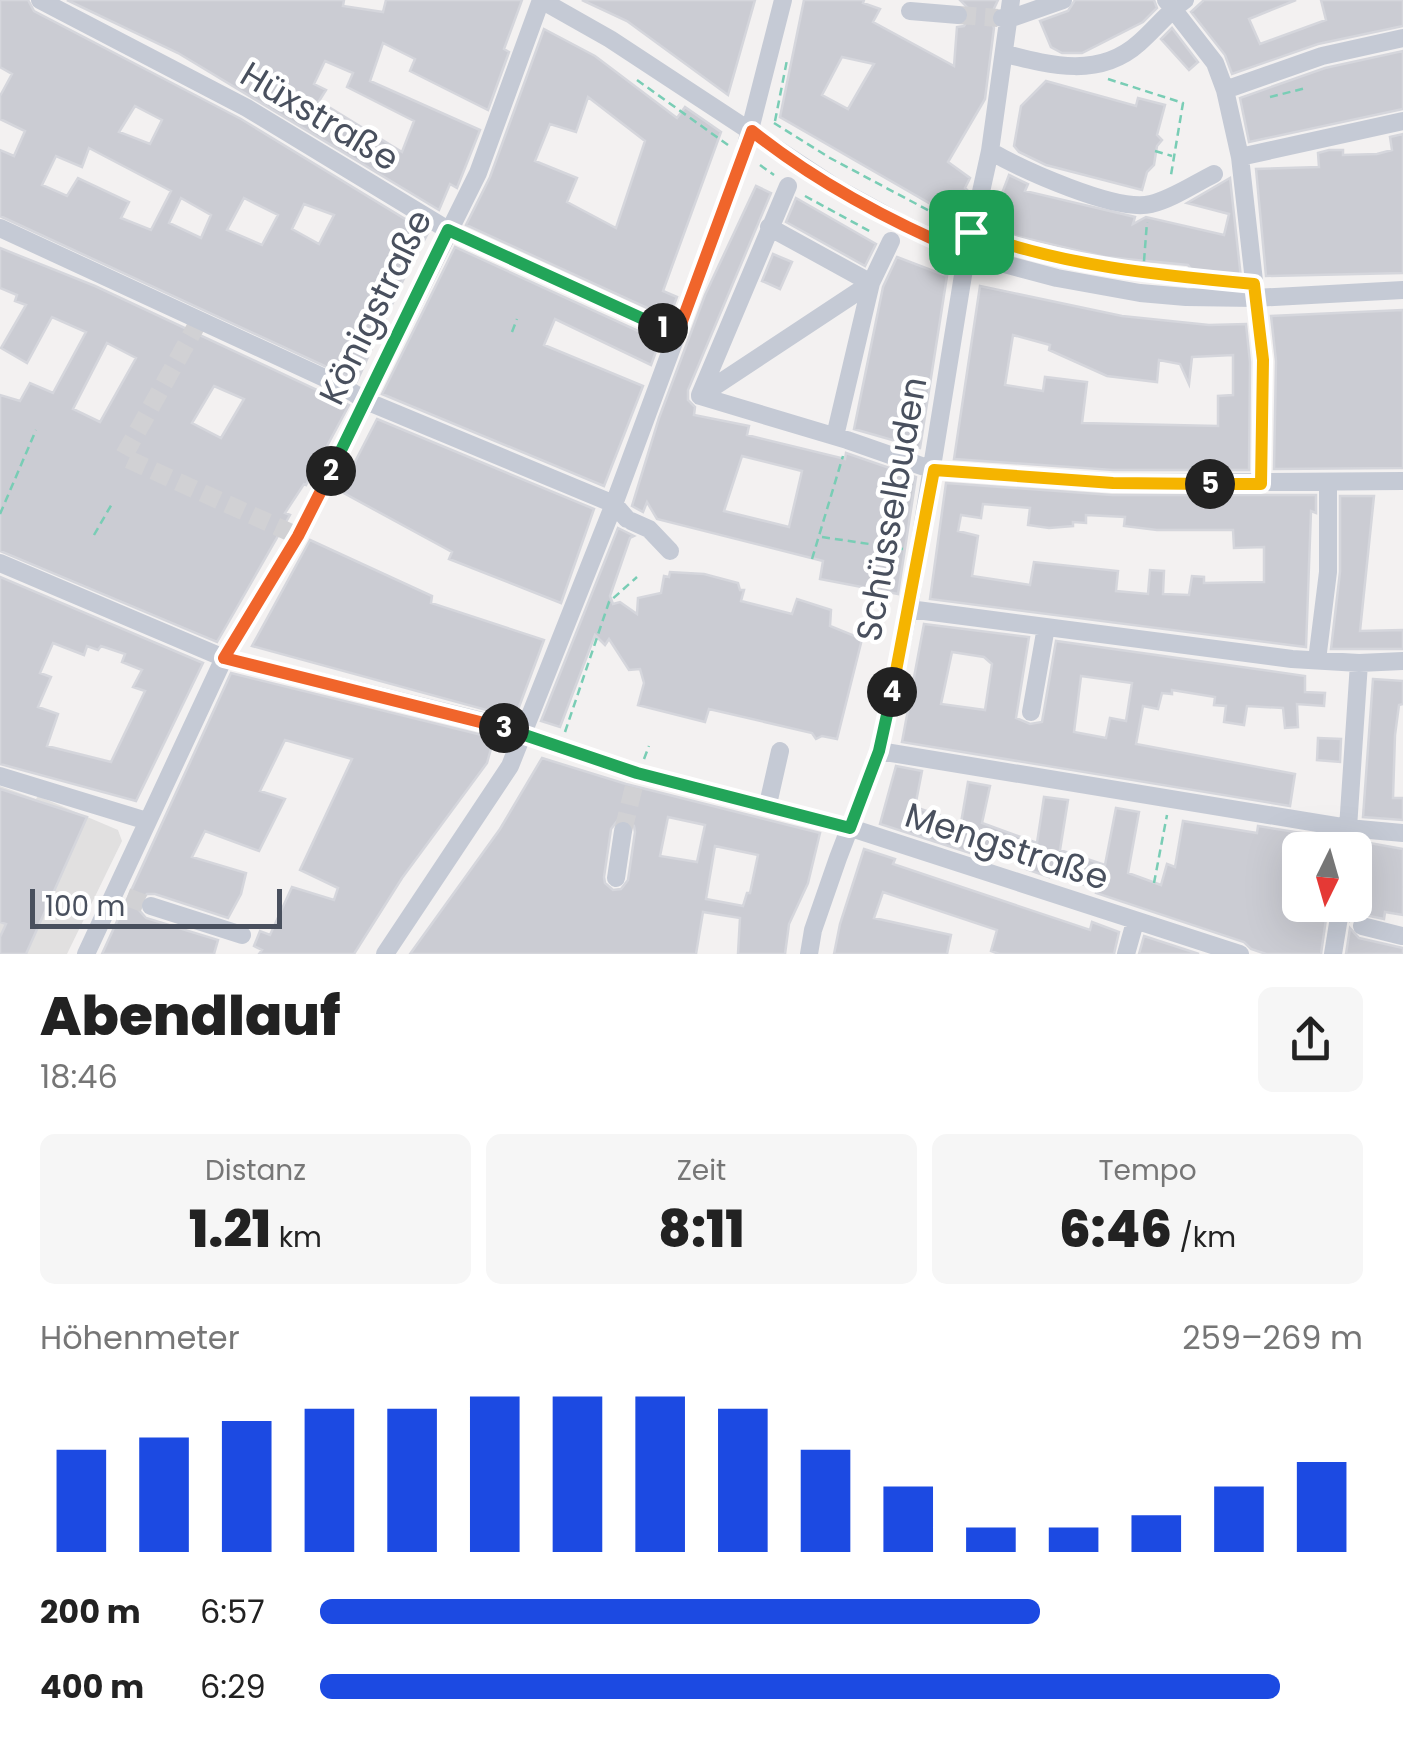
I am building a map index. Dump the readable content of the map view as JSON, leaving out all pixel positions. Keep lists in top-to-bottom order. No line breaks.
{"streets":{"street":["Hüxstraße","Königstraße","Schüsselbuden","Mengstraße"]},"crossings":[["Hüxstraße","Königstraße"],["Königstraße","Mengstraße"],["Schüsselbuden","Mengstraße"]],"scale_bar":"100 m","north":"bottom","page":{"pins":["1","2","5","4","3"],"scale":"100 m","heading":["Abendlauf","18:46"],"stats":[["Distanz","1.21 km"],["Zeit","8:11"],["Tempo","6:46 /km"]],"chart":["Höhenmeter","259–269 m"],"list":[{"name":"200 m","note":"6:57"},{"name":"400 m","note":"6:29"}]}}
